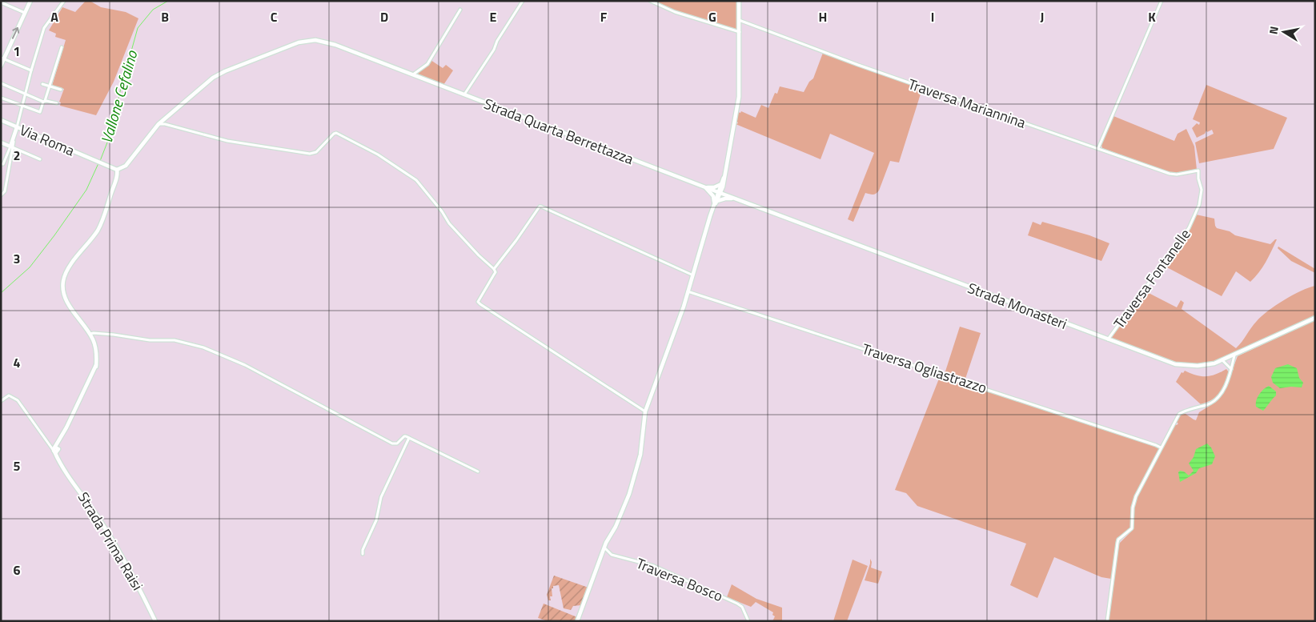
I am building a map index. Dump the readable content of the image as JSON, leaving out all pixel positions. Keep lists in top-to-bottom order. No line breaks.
{"streets":{"main road":["Strada Quarta Berrettazza","Via Roma","Strada Monasteri","Strada Prima Raisi"],"street":["Traversa Mariannina","Traversa Fontanelle","Traversa Ogliastrazzo","Traversa Bosco"]},"crossings":[["Traversa Mariannina","Traversa Fontanelle"],["Strada Quarta Berrettazza","Via Roma"],["Strada Quarta Berrettazza","Strada Monasteri"],["Traversa Fontanelle","Strada Monasteri"]],"water":["Vallone Cefalino"],"north":"left","grid":{"columns":["A","B","C","D","E","F","G","H","I","J","K"],"rows":["1","2","3","4","5","6"]}}
